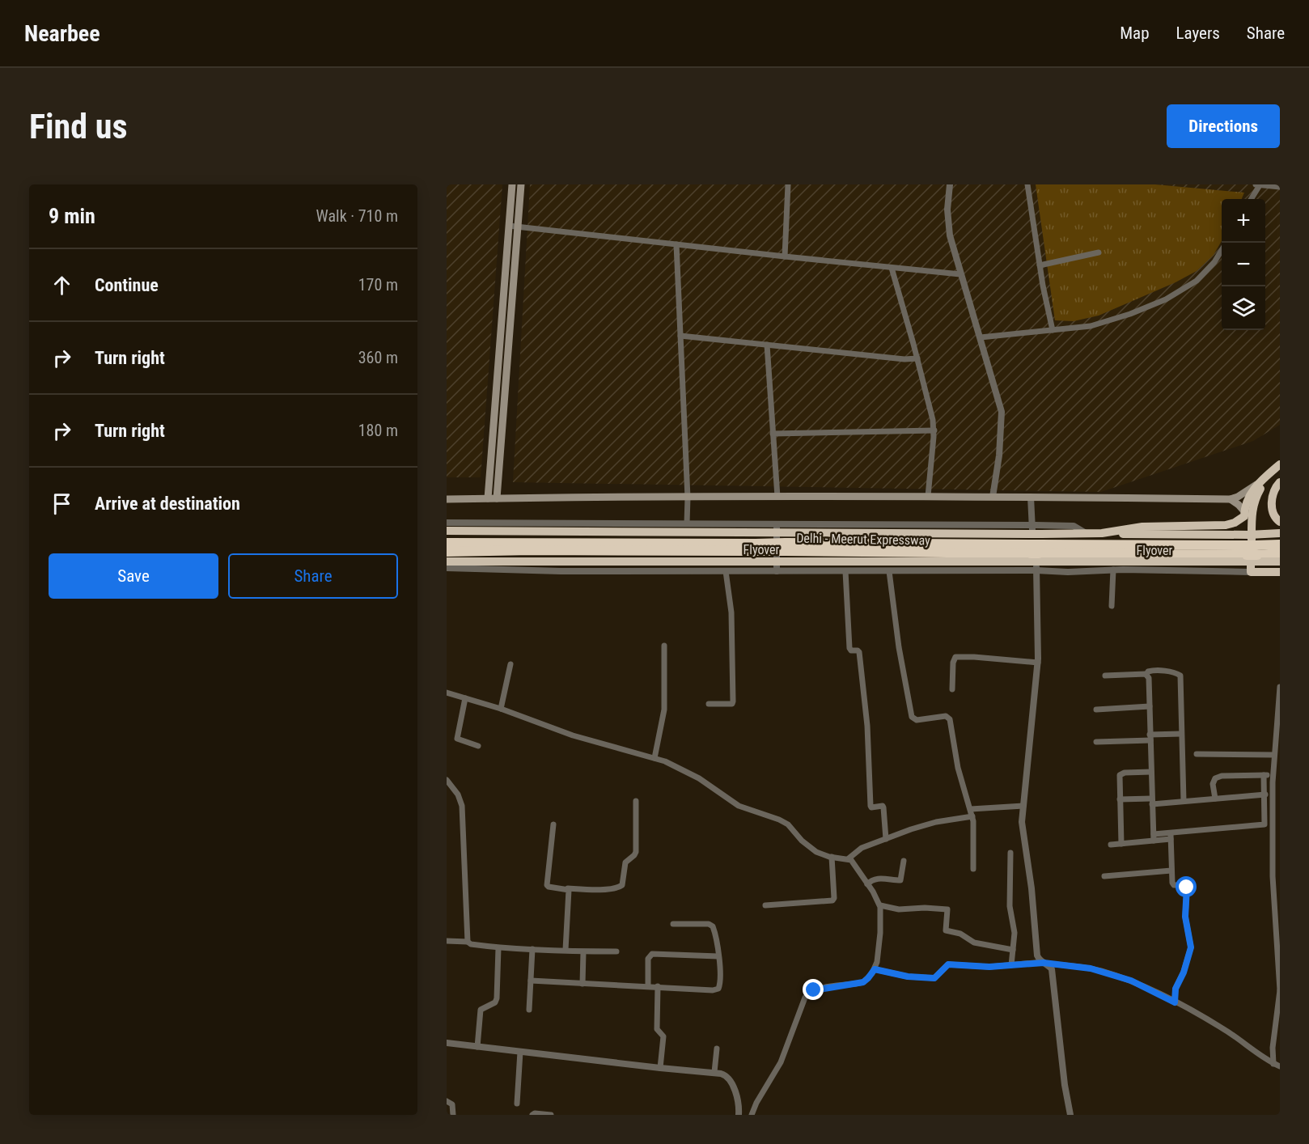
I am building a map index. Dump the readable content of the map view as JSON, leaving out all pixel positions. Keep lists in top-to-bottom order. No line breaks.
{"streets":{"highway":["Delhi - Meerut Expressway","Flyover"]},"page":{"header":"Nearbee","nav":["Map","Layers","Share"],"buttons":["Directions",["Save","Share"]],"title":"Find us","heading":["9 min","Walk · 710 m"],"map_buttons":["+","−"],"list":[["Continue","170 m"],["Turn right","360 m"],["Turn right","180 m"],"Arrive at destination"]}}
